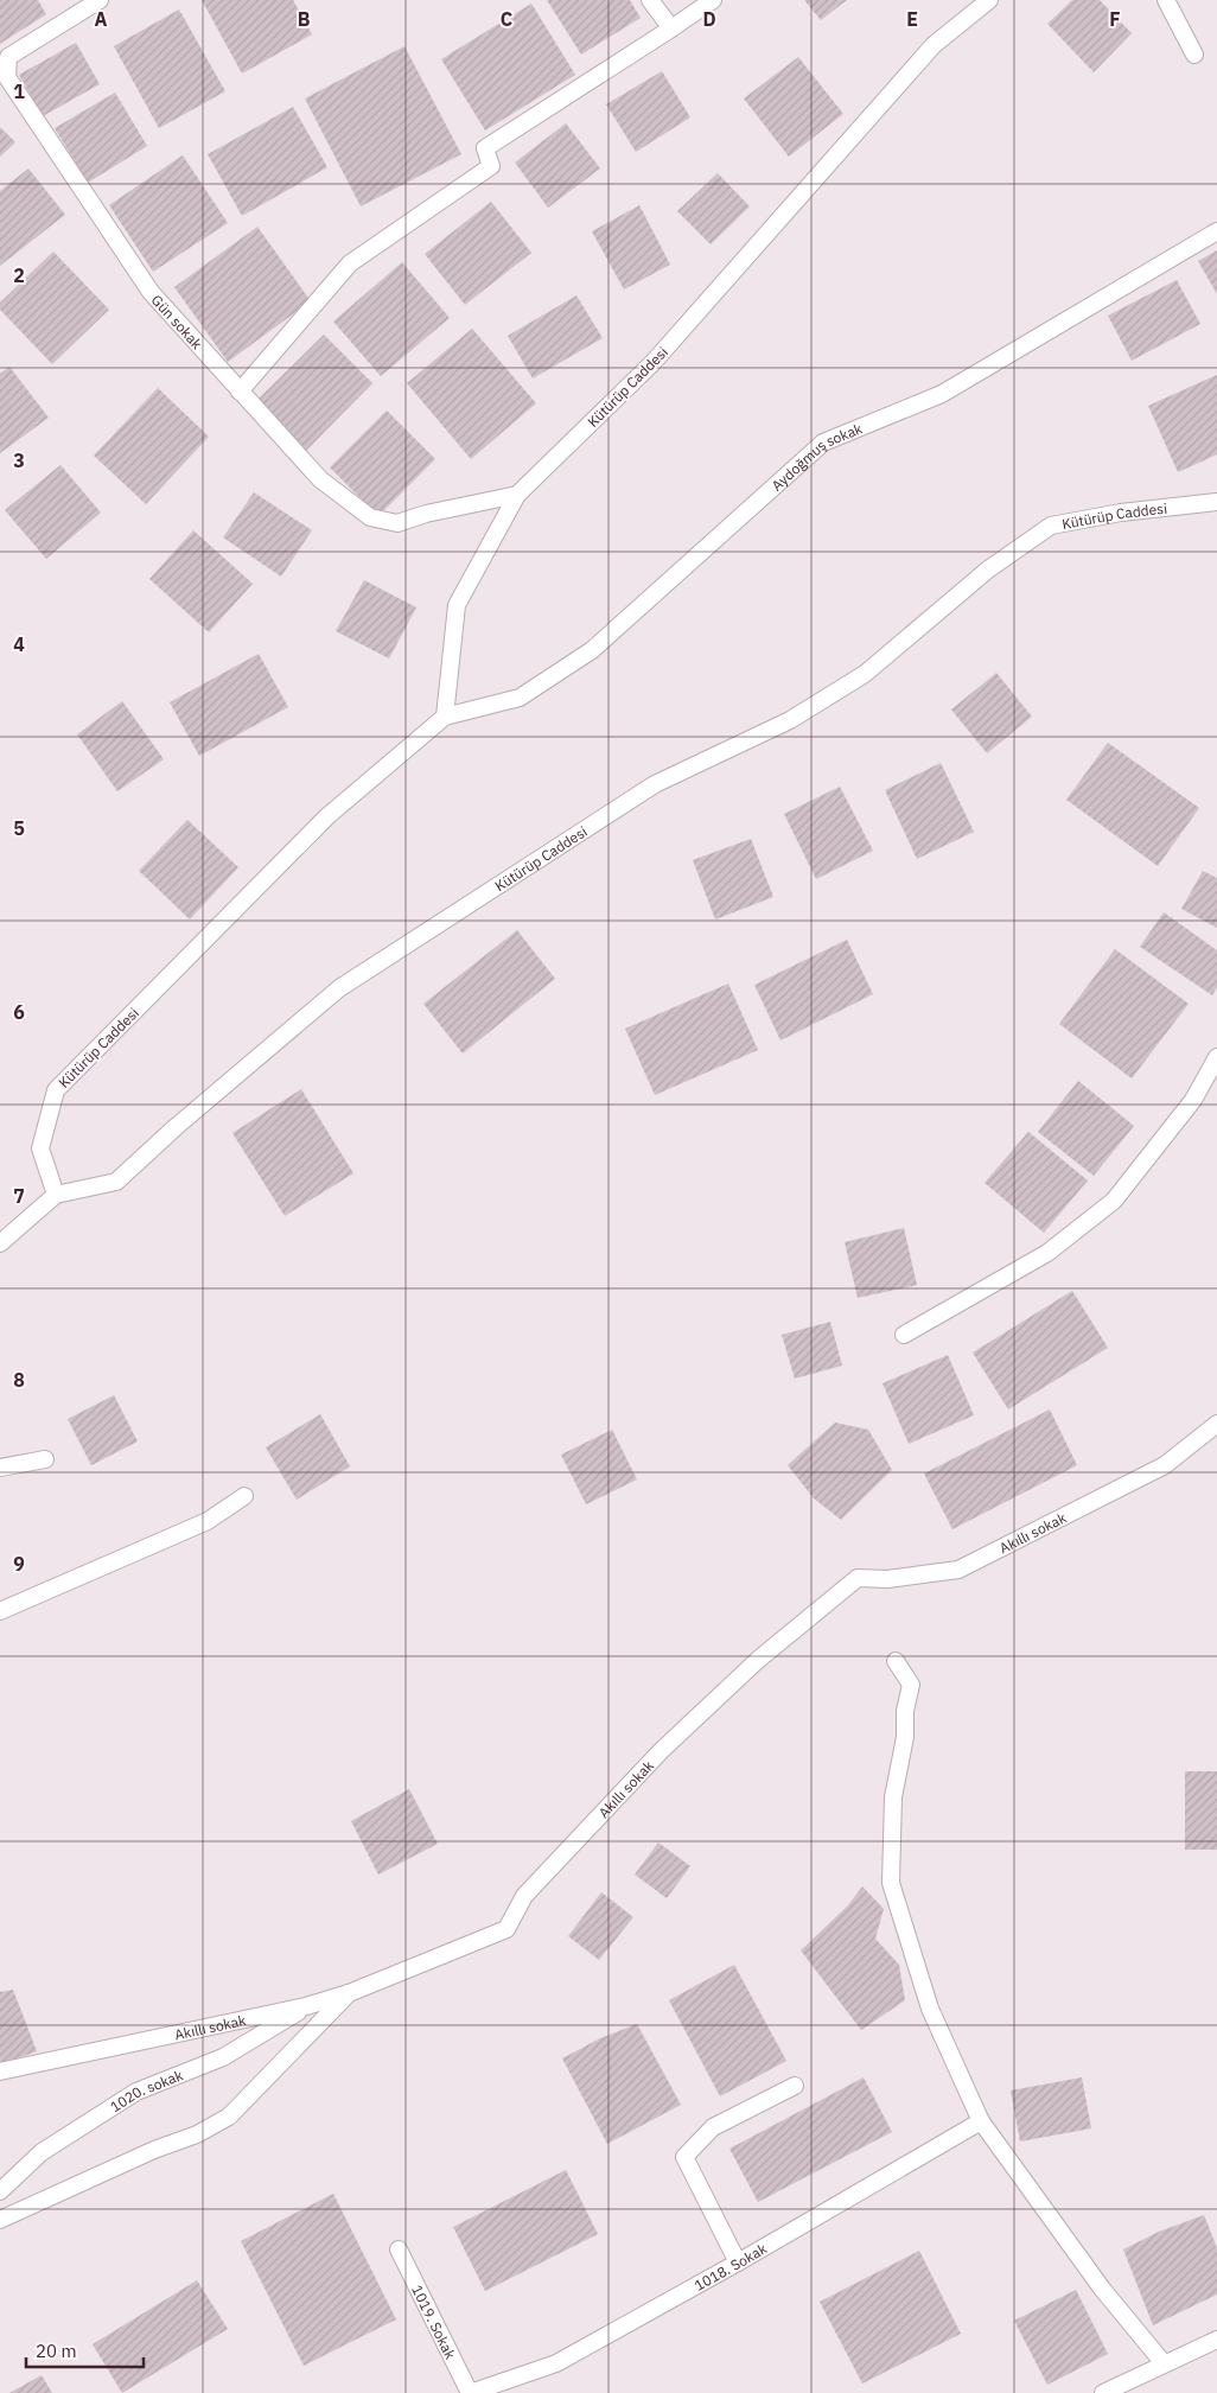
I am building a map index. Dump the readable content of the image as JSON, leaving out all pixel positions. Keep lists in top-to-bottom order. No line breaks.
{"streets":{"street":["Gün sokak","Kütürüp Caddesi","Aydoğmuş sokak","Akıllı sokak","1020. sokak","1018. Sokak","1019. Sokak"]},"crossings":[["Gün sokak","Kütürüp Caddesi"],["Kütürüp Caddesi","Aydoğmuş sokak"],["Akıllı sokak","1020. sokak"],["1018. Sokak","1019. Sokak"]],"scale_bar":"20 m","grid":{"columns":["A","B","C","D","E","F"],"rows":["1","2","3","4","5","6","7","8","9"]}}
